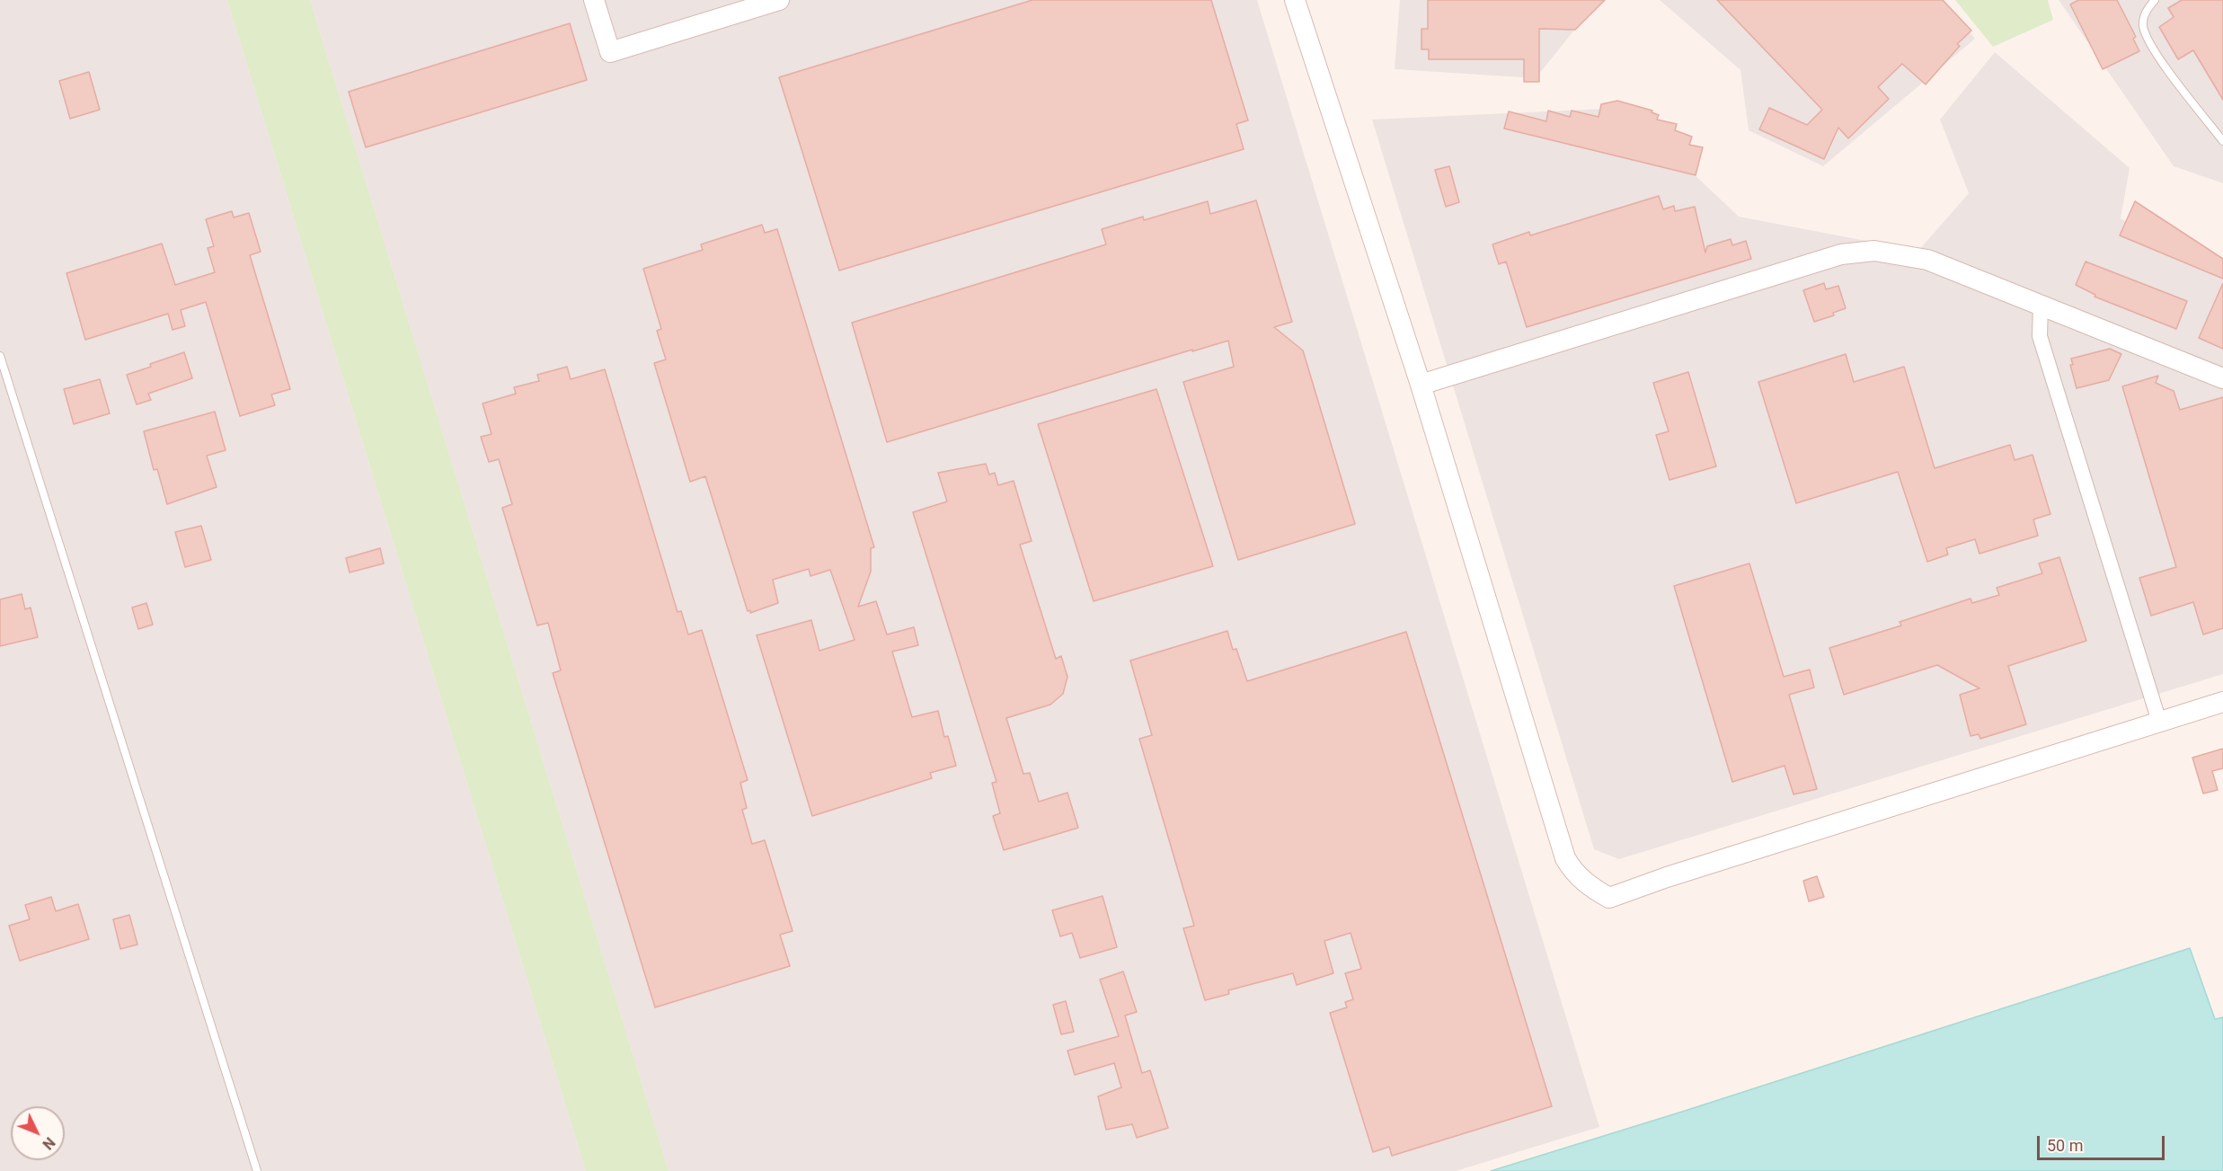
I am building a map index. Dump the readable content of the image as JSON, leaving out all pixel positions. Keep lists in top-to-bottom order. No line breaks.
{"scale_bar":"50 m","north":"bottom right"}
